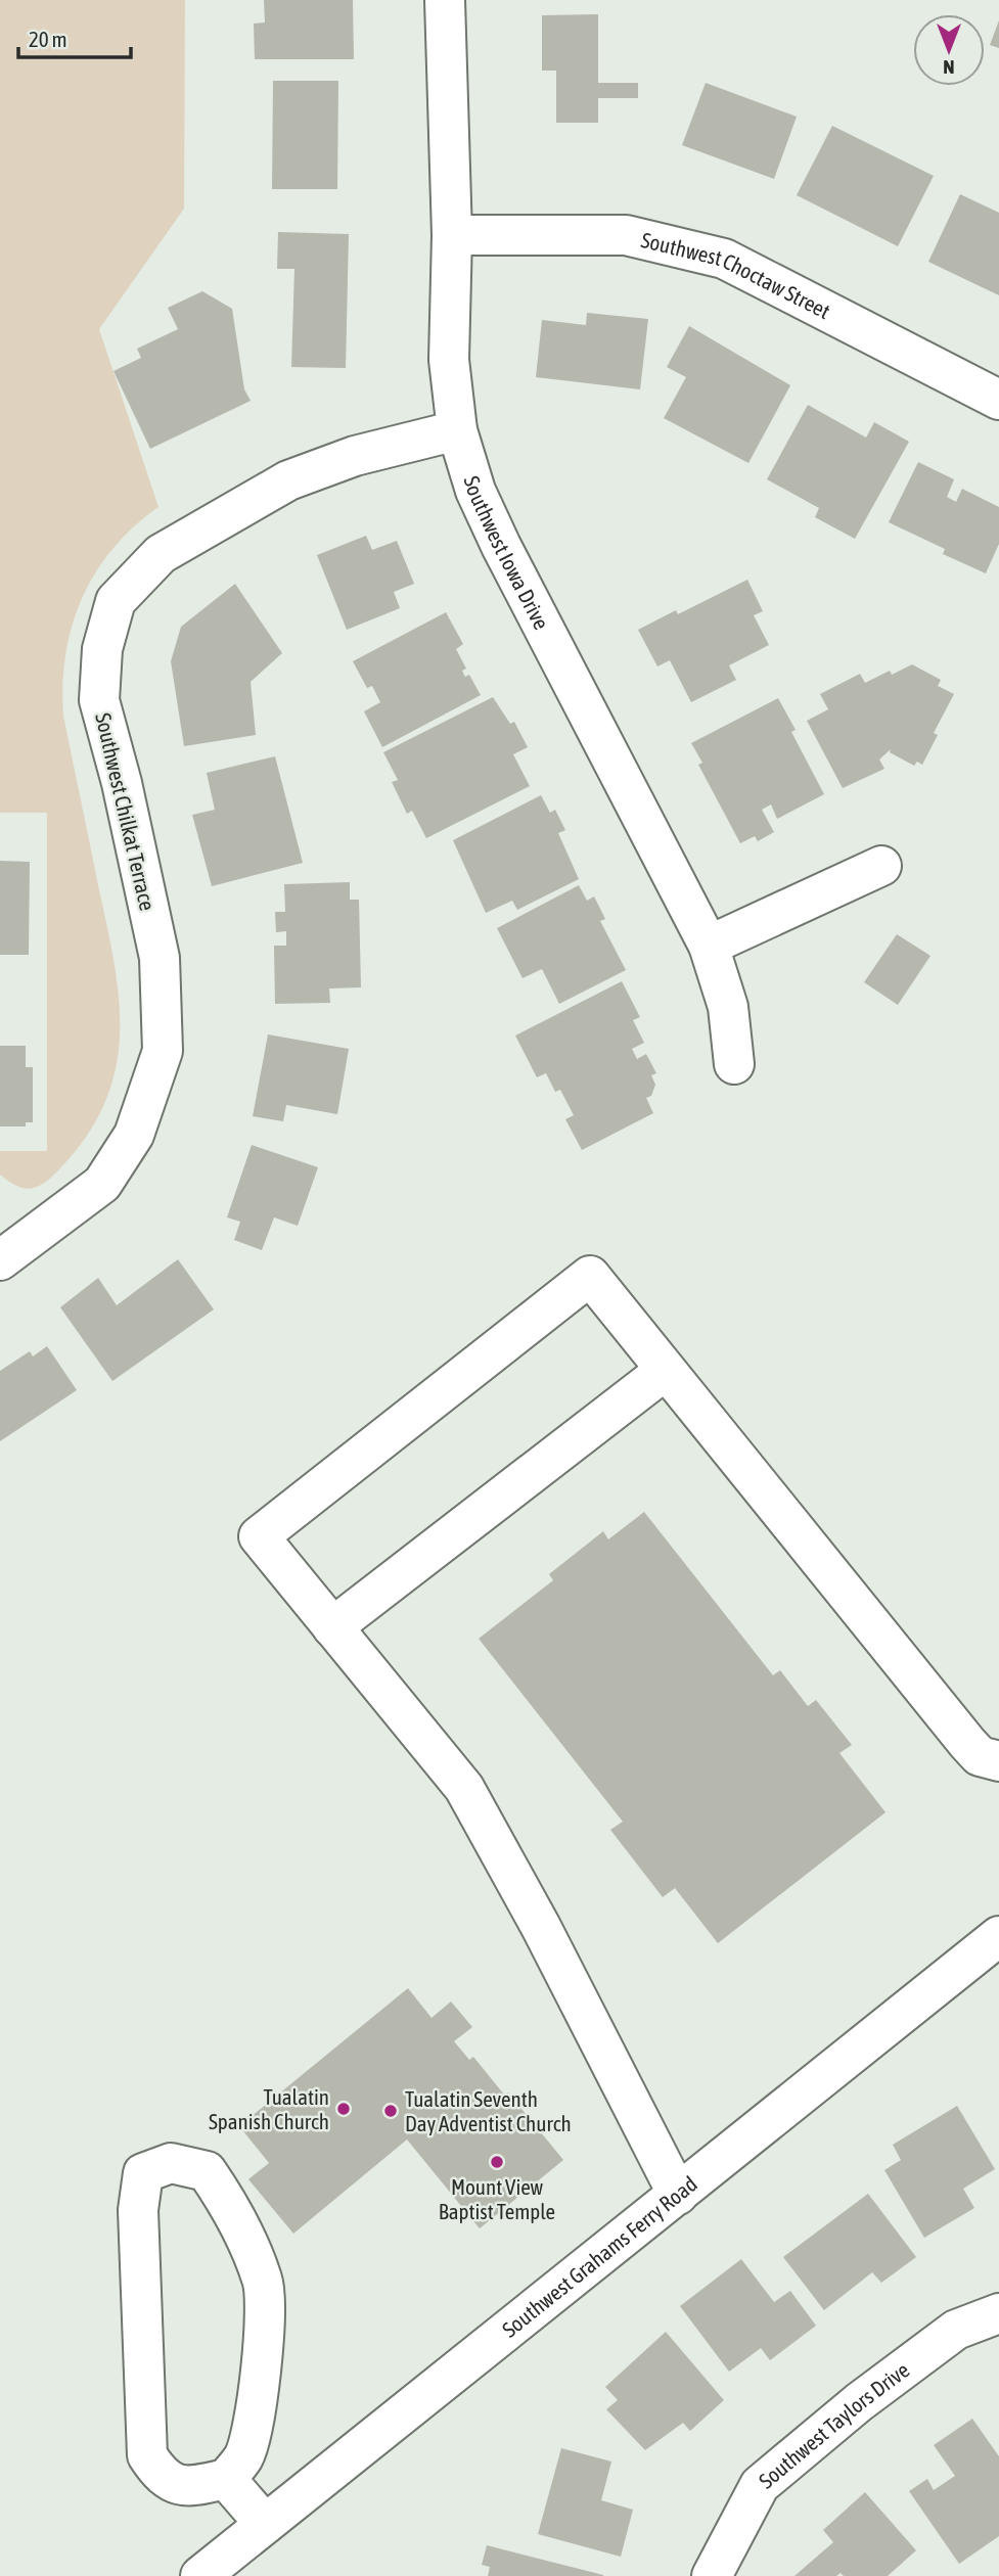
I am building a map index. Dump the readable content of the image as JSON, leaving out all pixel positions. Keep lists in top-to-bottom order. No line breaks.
{"streets":{"street":["Southwest Choctaw Street","Southwest Iowa Drive","Southwest Chilkat Terrace","Southwest Grahams Ferry Road","Southwest Taylors Drive"]},"crossings":[["Southwest Choctaw Street","Southwest Iowa Drive"],["Southwest Iowa Drive","Southwest Chilkat Terrace"]],"places":["Tualatin Spanish Church","Tualatin Seventh Day Adventist Church","Mount View Baptist Temple"],"scale_bar":"20 m","north":"bottom"}
